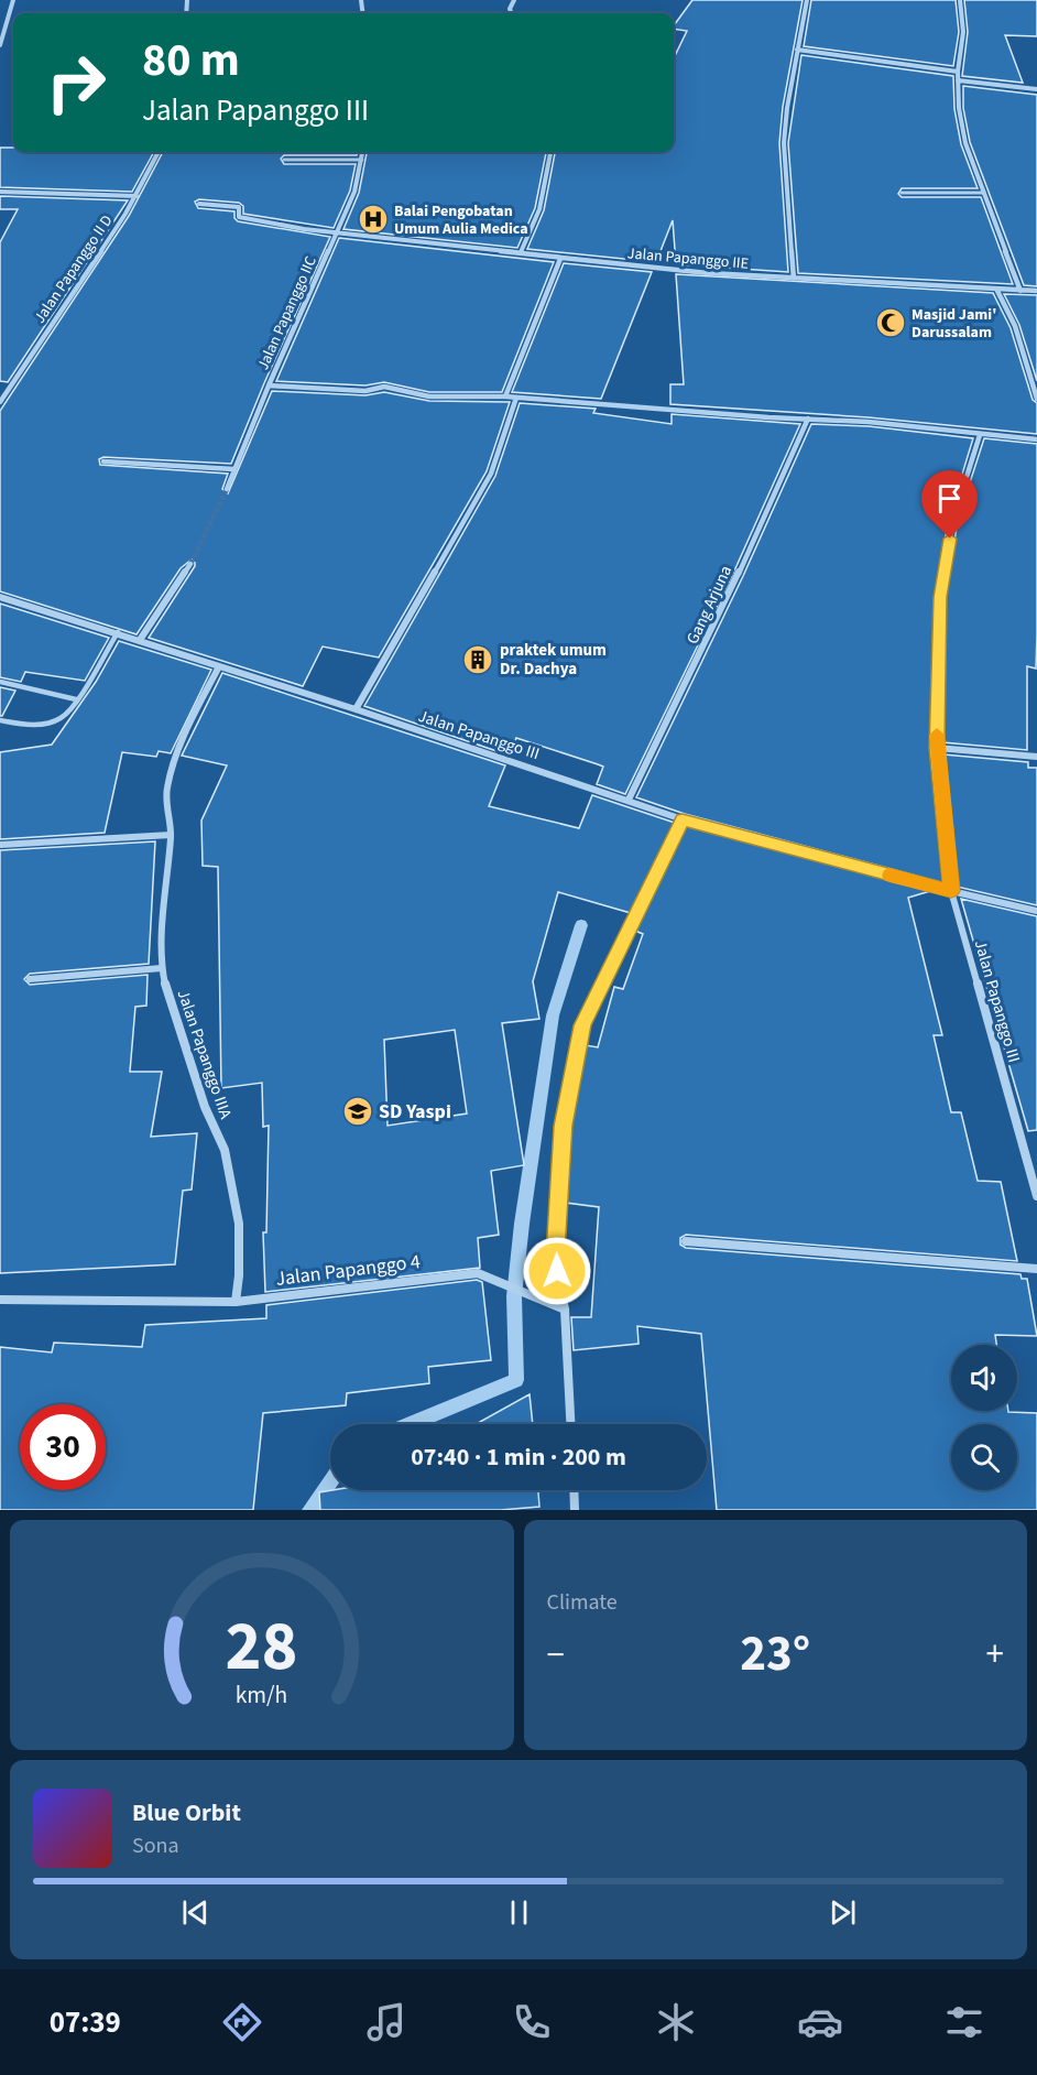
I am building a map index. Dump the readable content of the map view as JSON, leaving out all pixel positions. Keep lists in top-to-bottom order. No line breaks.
{"streets":{"street":["Jalan Papanggo IIE","Jalan Papanggo II D","Jalan Papanggo IIC","Gang Arjuna","Jalan Papanggo III","Jalan Papanggo IIIA","Jalan Papanggo 4"]},"crossings":[["Jalan Papanggo IIE","Jalan Papanggo IIC"],["Gang Arjuna","Jalan Papanggo III"],["Jalan Papanggo III","Jalan Papanggo IIIA"],["Jalan Papanggo IIIA","Jalan Papanggo 4"]],"places":{"hospital":["Balai Pengobatan Umum Aulia Medica"],"mosque":["Masjid Jami' Darussalam"],"building":["praktek umum Dr. Dachya"],"school or university":["SD Yaspi"]},"page":{"turn":["80 m","Jalan Papanggo III"],"limit":"30","trip":"07:40 · 1 min · 200 m","tile":"Climate","heat":["−","23°","+"],"song":["Blue Orbit","Sona"],"tabs":"07:39","gauge":["28","km/h"]}}
